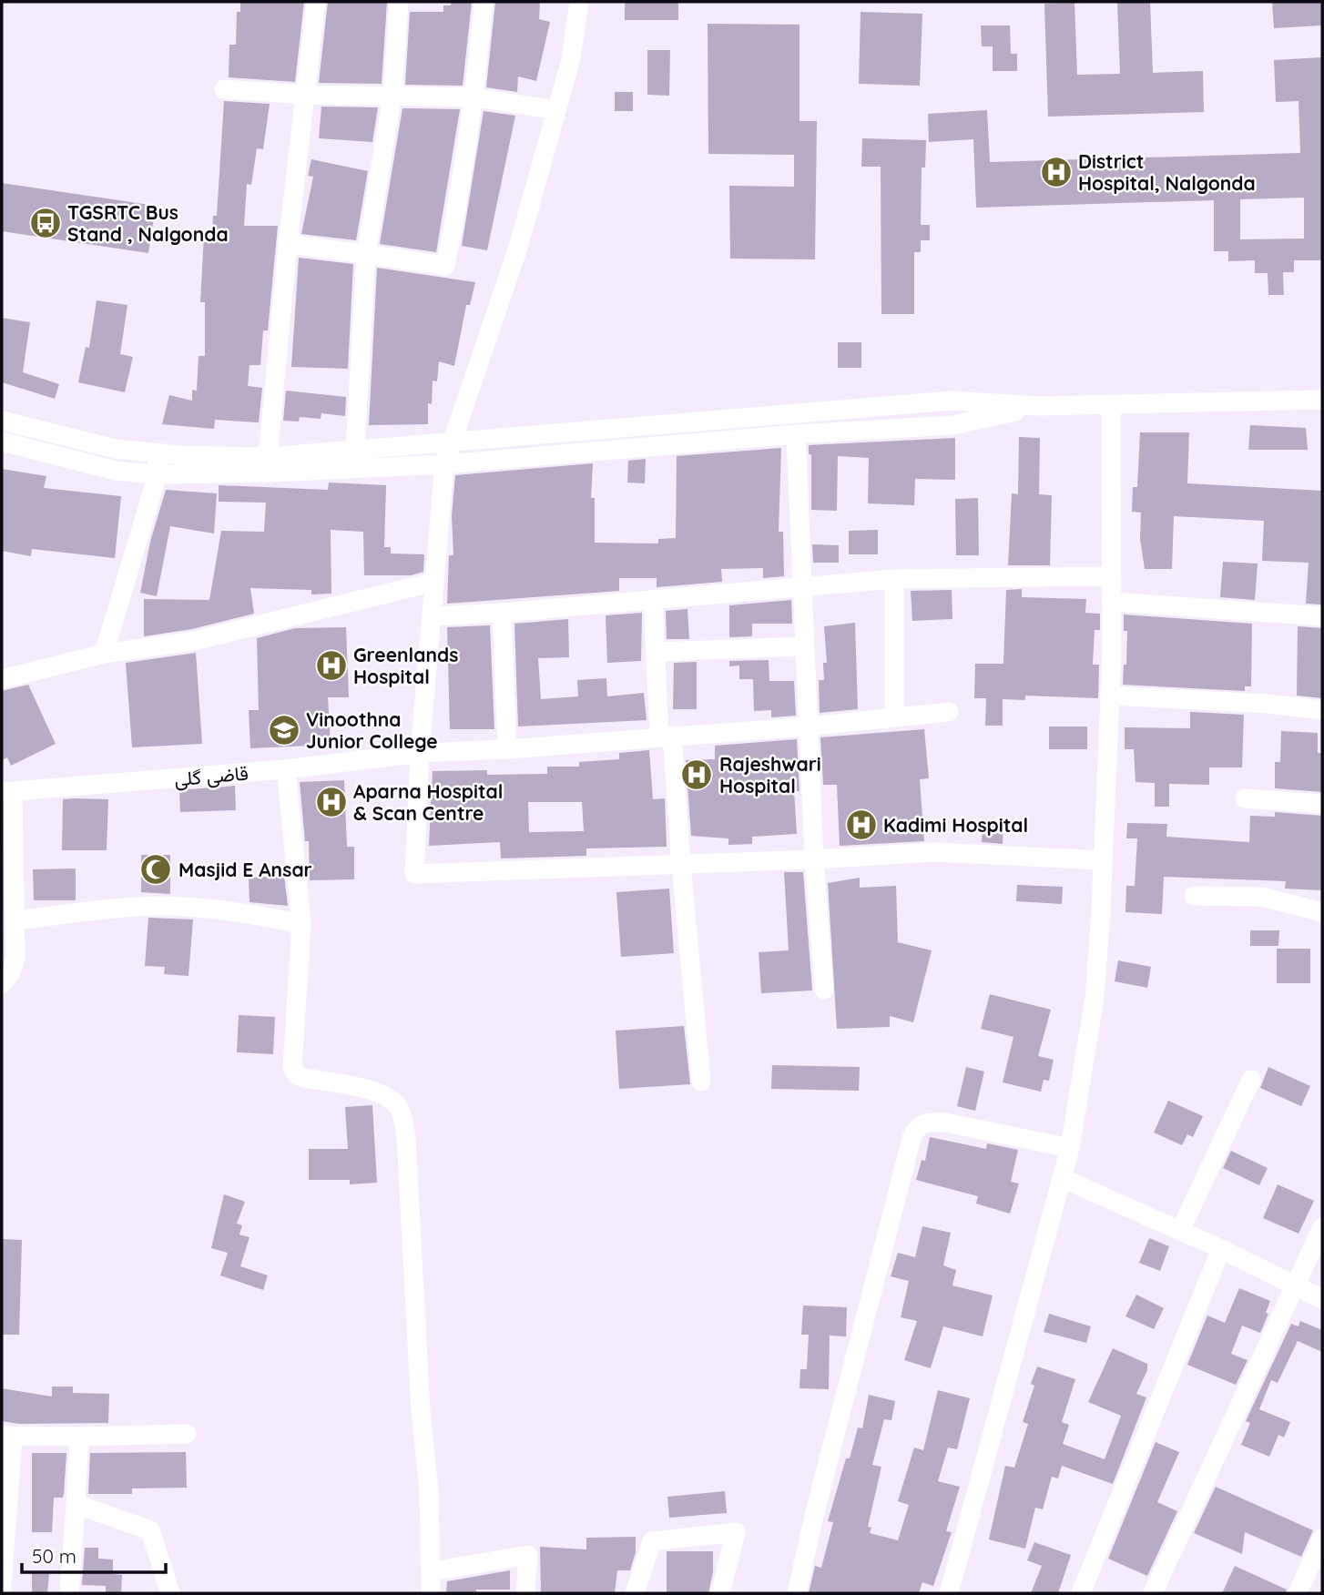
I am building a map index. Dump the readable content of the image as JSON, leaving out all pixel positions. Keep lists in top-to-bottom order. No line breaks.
{"streets":{"street":["قاضی گلی"]},"places":{"hospital":["District Hospital, Nalgonda","Greenlands Hospital","Rajeshwari Hospital","Aparna Hospital & Scan Centre","Kadimi Hospital"],"bus stop":["TGSRTC Bus Stand , Nalgonda"],"school or university":["Vinoothna Junior College"],"mosque":["Masjid E Ansar"]},"scale_bar":"50 m"}
